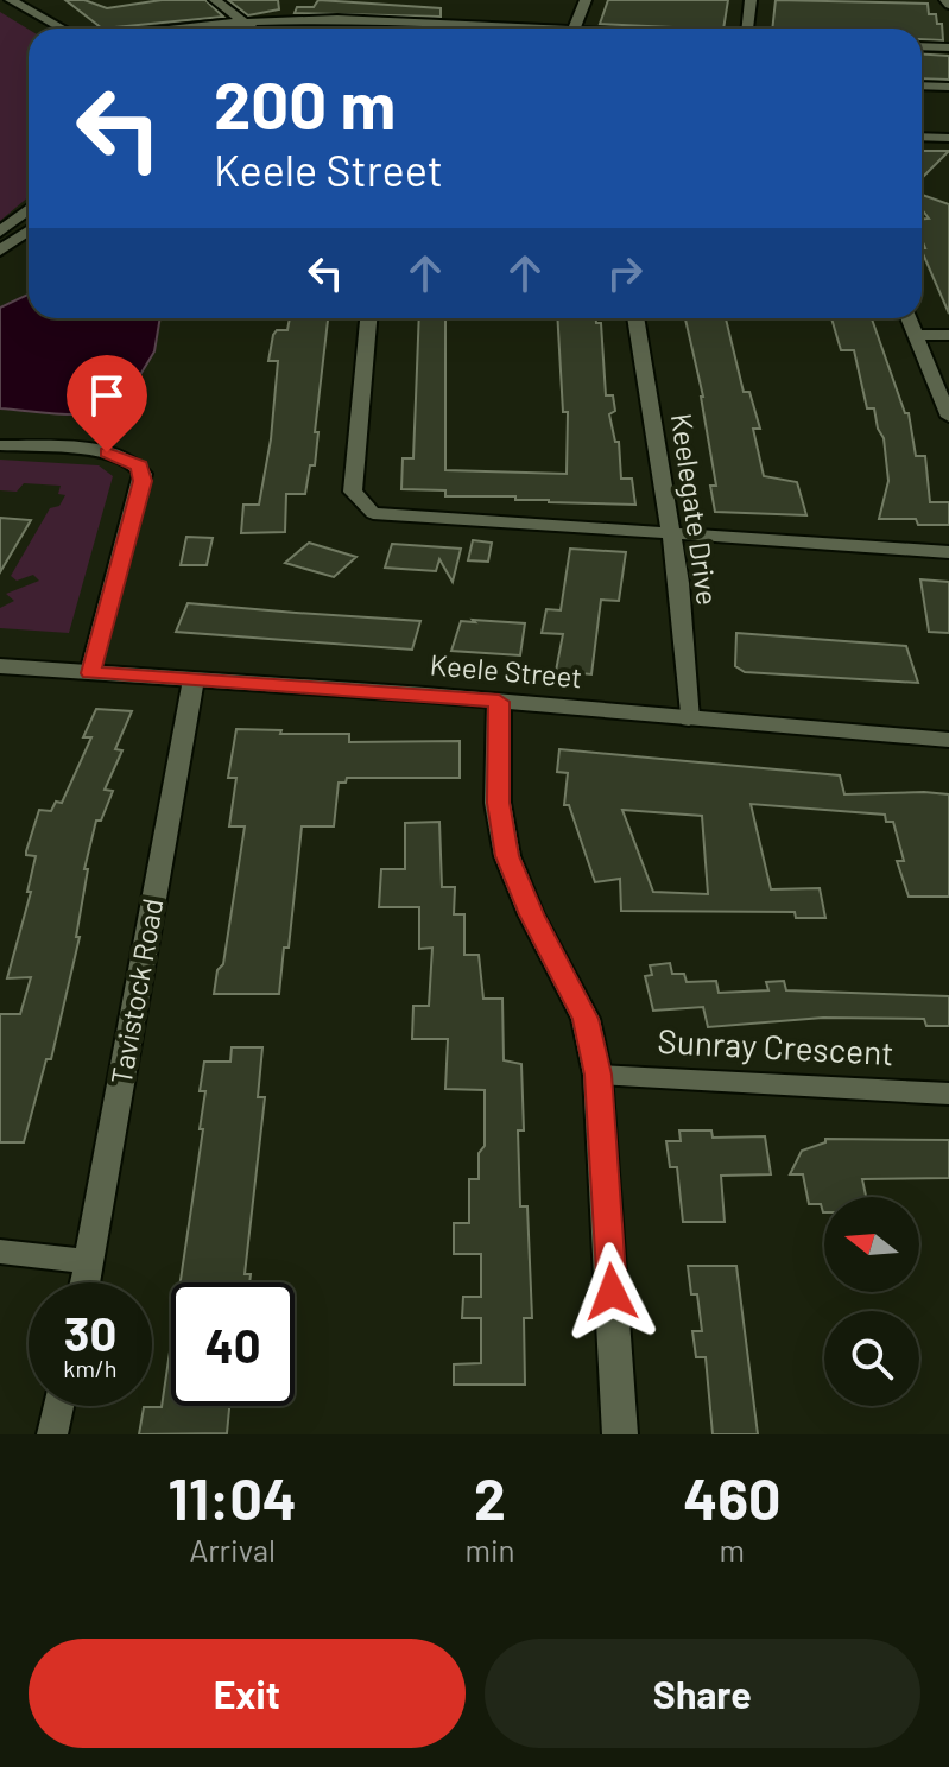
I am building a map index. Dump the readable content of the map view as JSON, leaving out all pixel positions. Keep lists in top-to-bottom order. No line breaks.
{"streets":{"main road":["Keele Street"],"street":["Keelegate Drive","Tavistock Road","Sunray Crescent"]},"crossings":[["Keelegate Drive","Keele Street"],["Keele Street","Tavistock Road"]],"north":"left","page":{"turn":["200 m","Keele Street"],"speed":"30 km/h","limit":"40","eta":["11:04","Arrival","2","min","460","m"],"buttons":["Exit","Share"]}}
